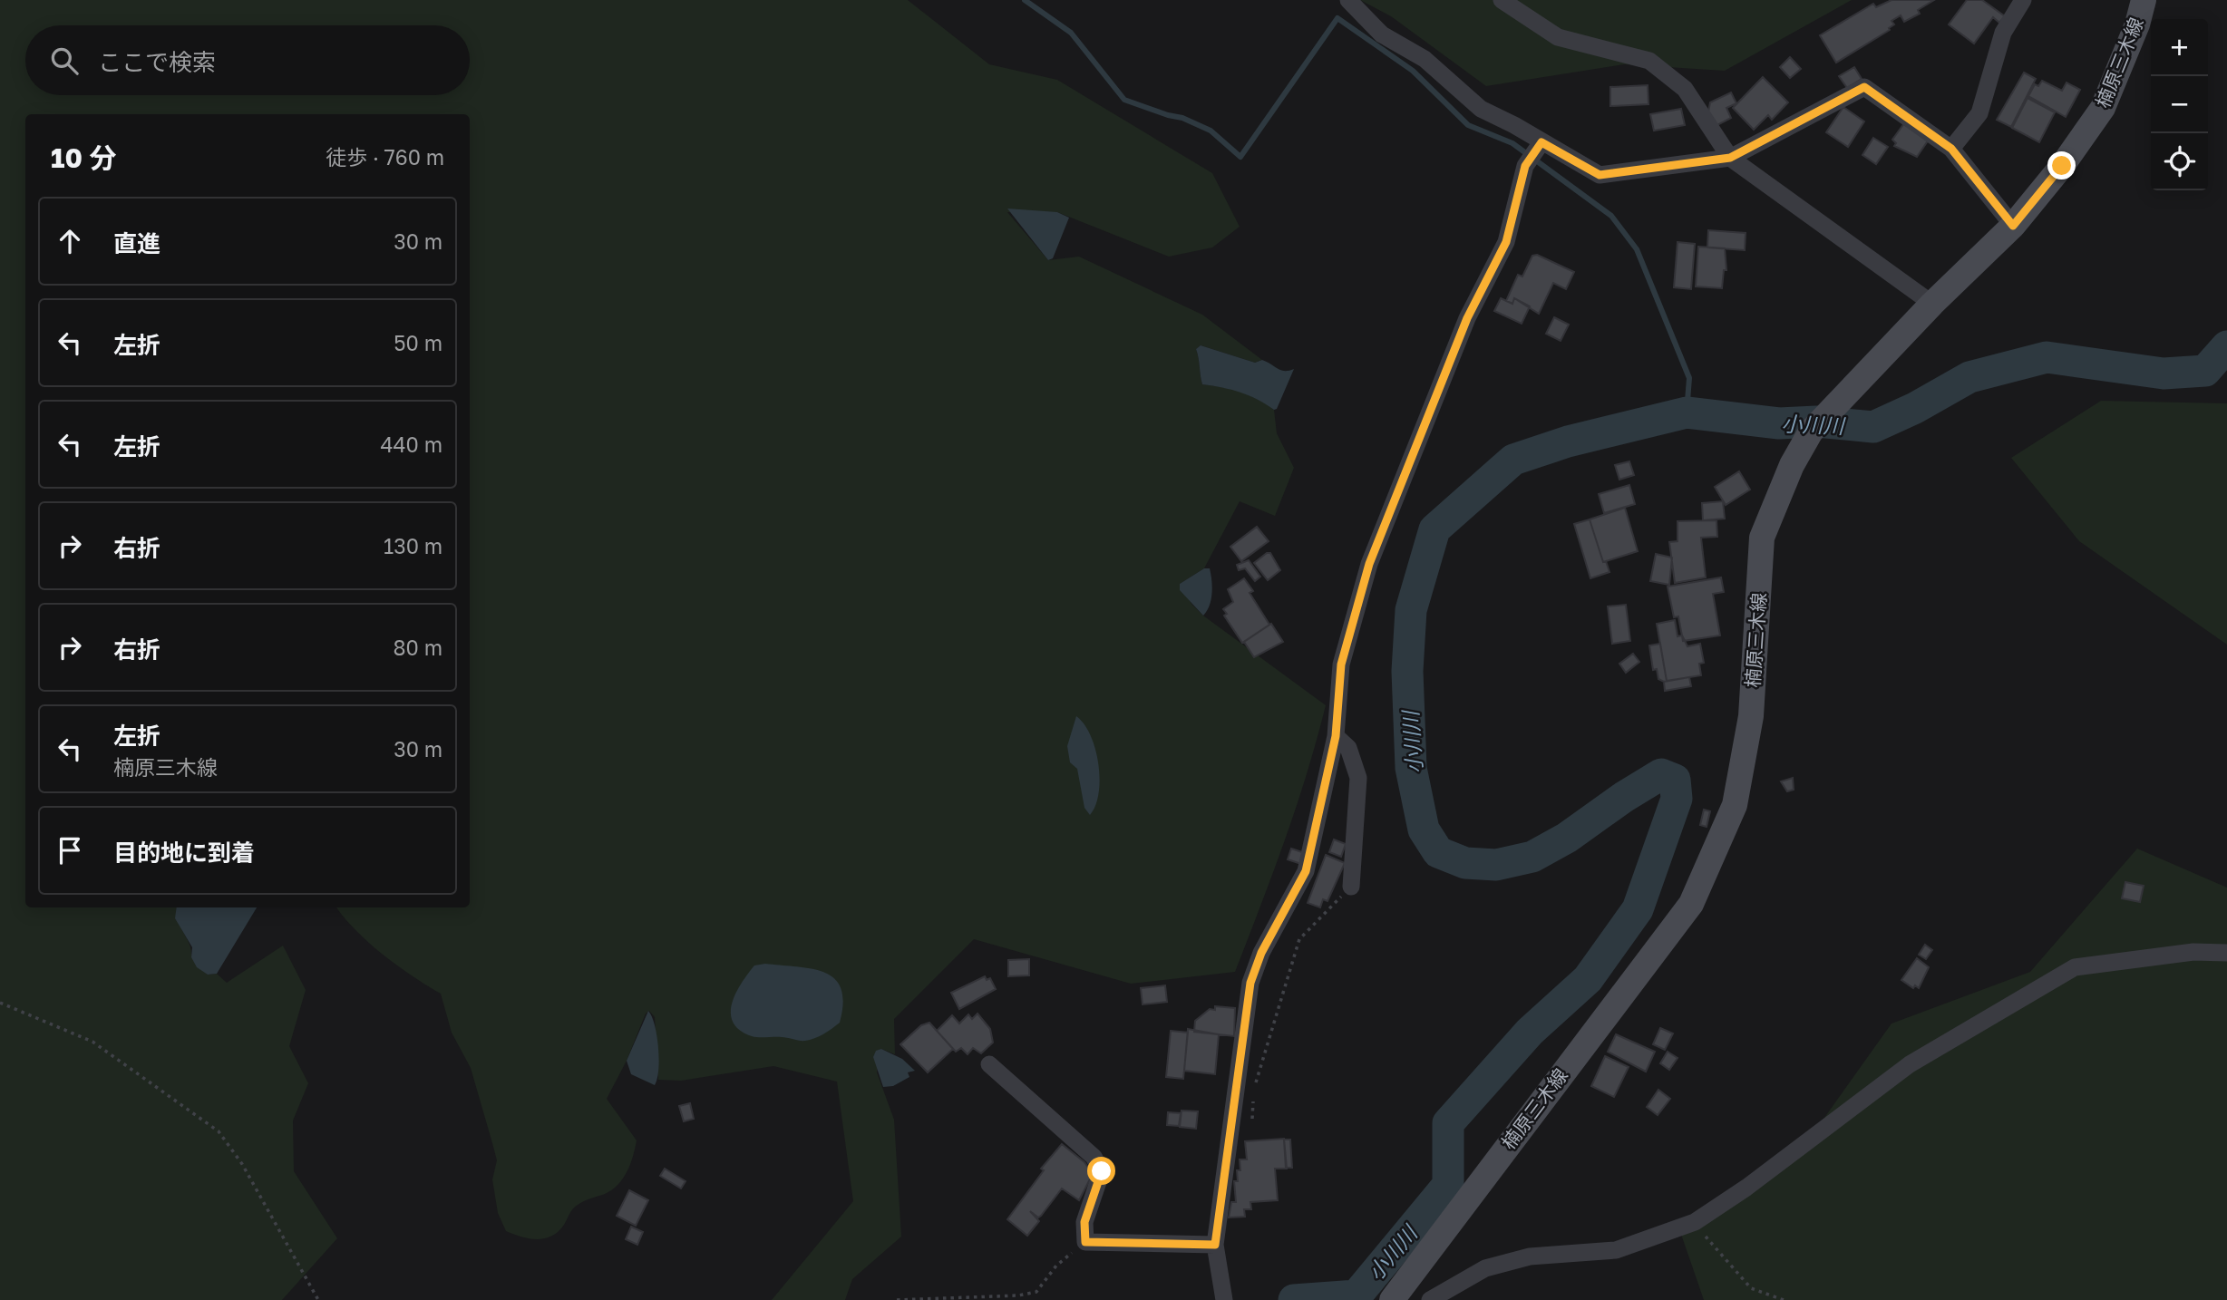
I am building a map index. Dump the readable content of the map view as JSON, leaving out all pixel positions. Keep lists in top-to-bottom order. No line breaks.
{"streets":{"main road":["楠原三木線"]},"water":["小川川"],"page":{"map_buttons":["+","−"],"search":"ここで検索","heading":["10 分","徒歩 · 760 m"],"list":[["直進","30 m"],["左折","50 m"],["左折","440 m"],["右折","130 m"],["右折","80 m"],["左折","楠原三木線","30 m"],"目的地に到着"]}}
